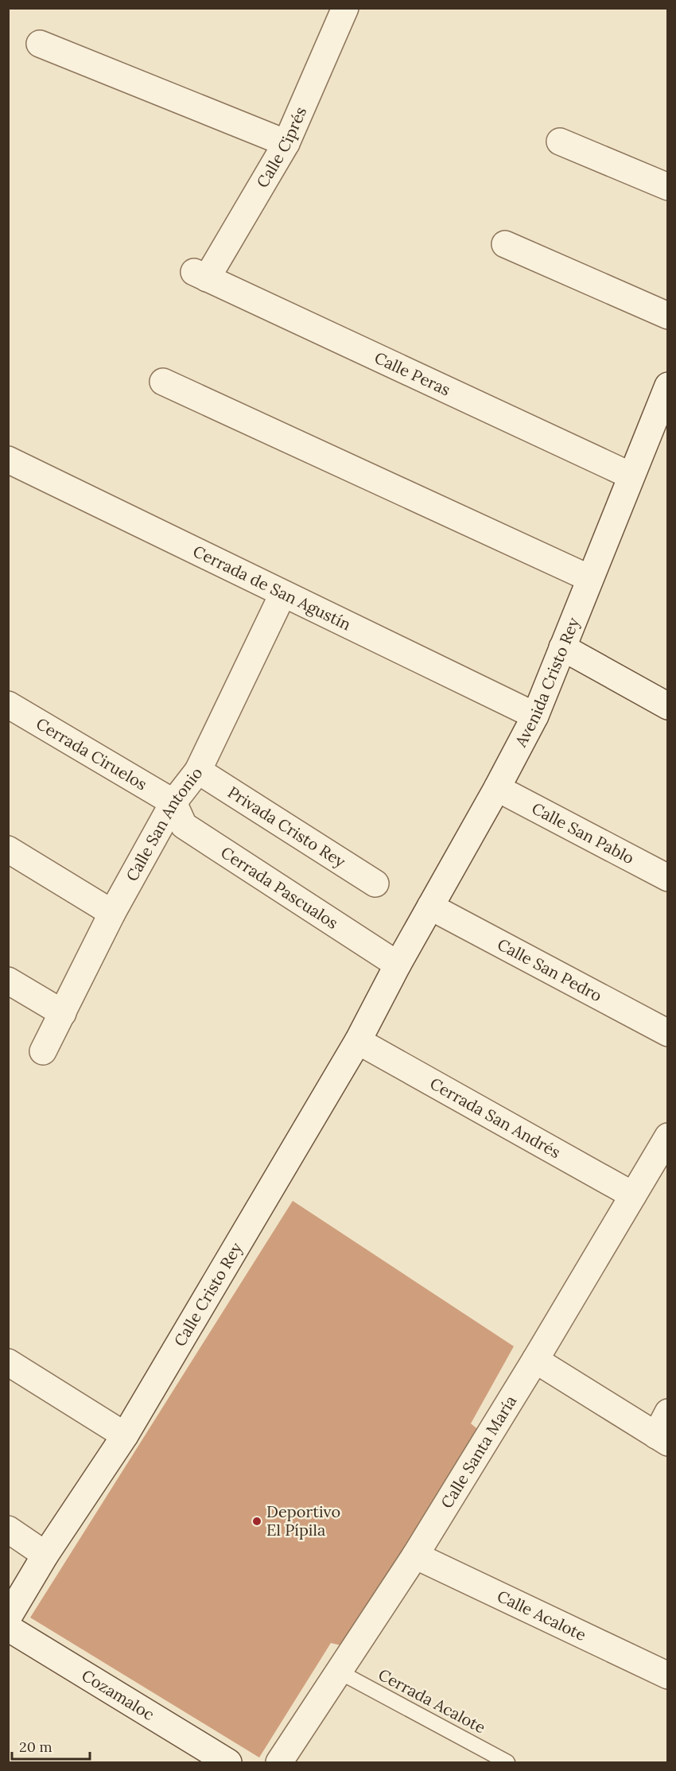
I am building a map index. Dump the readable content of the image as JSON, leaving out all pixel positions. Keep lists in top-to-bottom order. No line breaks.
{"streets":{"street":["Calle Ciprés","Calle Peras","Cerrada de San Agustín","Avenida Cristo Rey","Cerrada Ciruelos","Calle San Antonio","Privada Cristo Rey","Calle San Pablo","Cerrada Pascualos","Calle San Pedro","Cerrada San Andrés","Calle Cristo Rey","Calle Santa María","Calle Acalote","Cozamaloc"],"lane":["Cerrada Acalote"]},"crossings":[["Calle Ciprés","Calle Peras"],["Calle Peras","Avenida Cristo Rey"],["Cerrada de San Agustín","Avenida Cristo Rey"],["Cerrada de San Agustín","Calle San Antonio"],["Avenida Cristo Rey","Calle San Pablo"],["Avenida Cristo Rey","Cerrada Pascualos"],["Avenida Cristo Rey","Calle San Pedro"],["Avenida Cristo Rey","Calle Cristo Rey"],["Cerrada Ciruelos","Calle San Antonio"],["Cerrada Ciruelos","Cerrada Pascualos"],["Calle San Antonio","Privada Cristo Rey"],["Calle San Antonio","Cerrada Pascualos"],["Cerrada Pascualos","Calle Cristo Rey"],["Cerrada San Andrés","Calle Cristo Rey"],["Cerrada San Andrés","Calle Santa María"],["Calle Santa María","Calle Acalote"],["Calle Santa María","Cerrada Acalote"]],"places":["Deportivo El Pípila"],"scale_bar":"20 m"}
